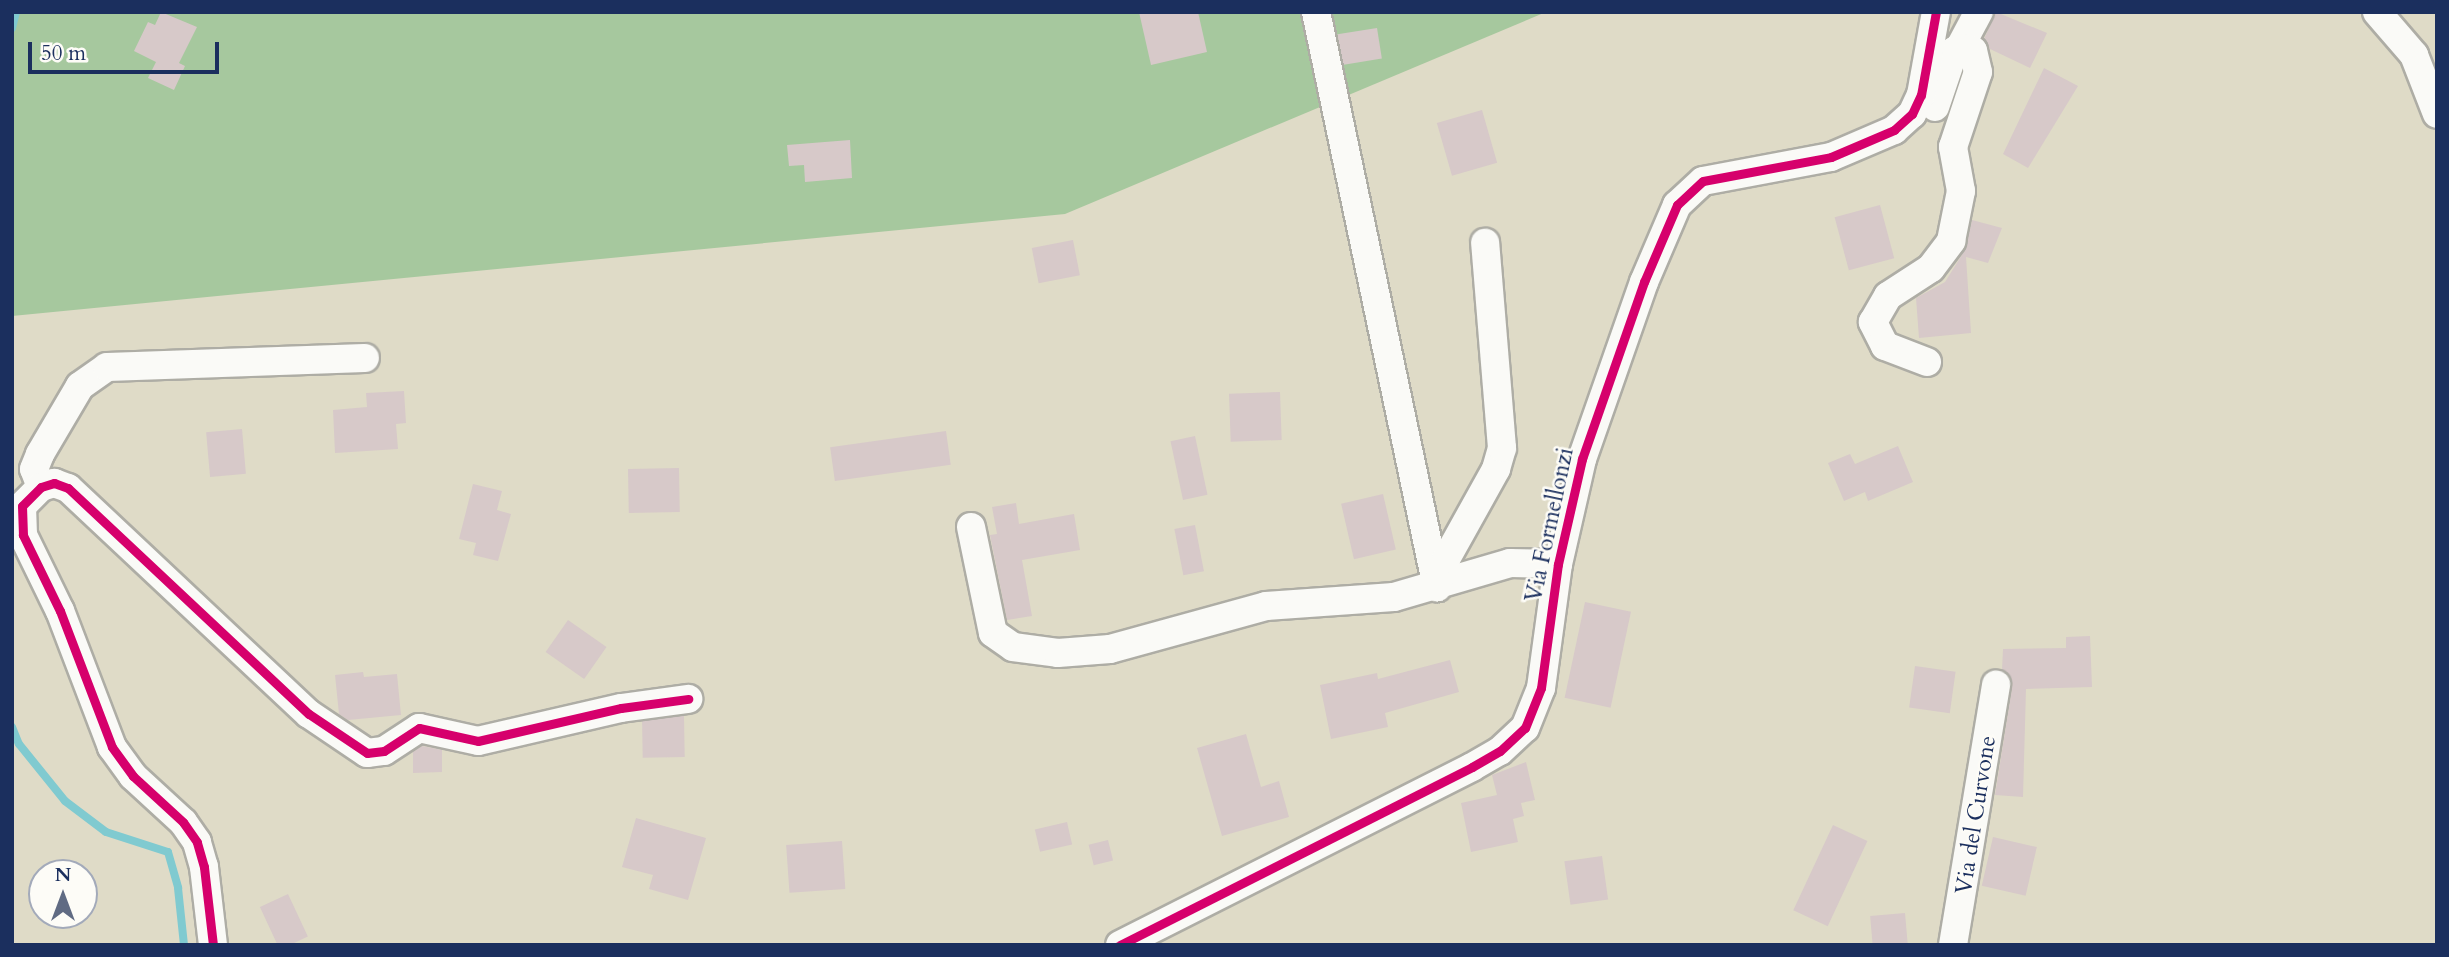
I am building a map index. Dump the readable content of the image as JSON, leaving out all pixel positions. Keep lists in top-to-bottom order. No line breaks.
{"streets":{"street":["Via Formellonzi","Via del Curvone"]},"scale_bar":"50 m","north":"top"}
